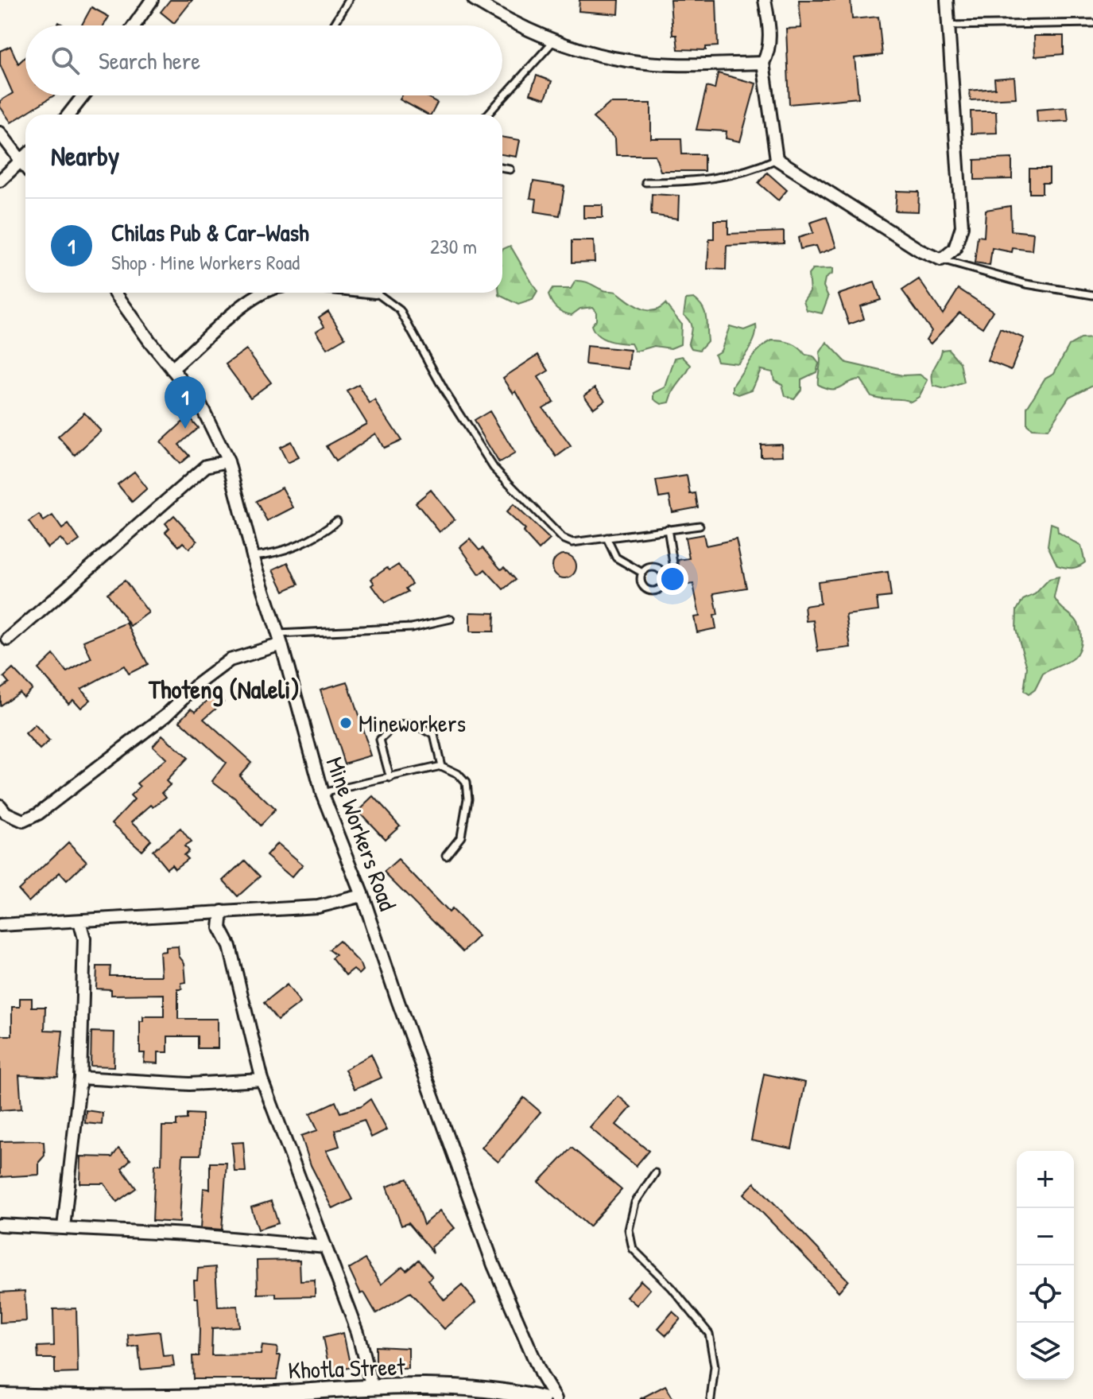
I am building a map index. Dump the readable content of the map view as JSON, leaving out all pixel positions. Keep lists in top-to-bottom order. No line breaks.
{"streets":{"street":["Mine Workers Road","Khotla Street"]},"districts":["Thoteng (Naleli)"],"places":["Mineworkers"],"page":{"search":"Search here","heading":"Nearby","list":[{"mark":"1","name":"Chilas Pub & Car-Wash","note":"Shop · Mine Workers Road","value":"230 m"}],"pins":"1","map_buttons":["+","−"]}}
